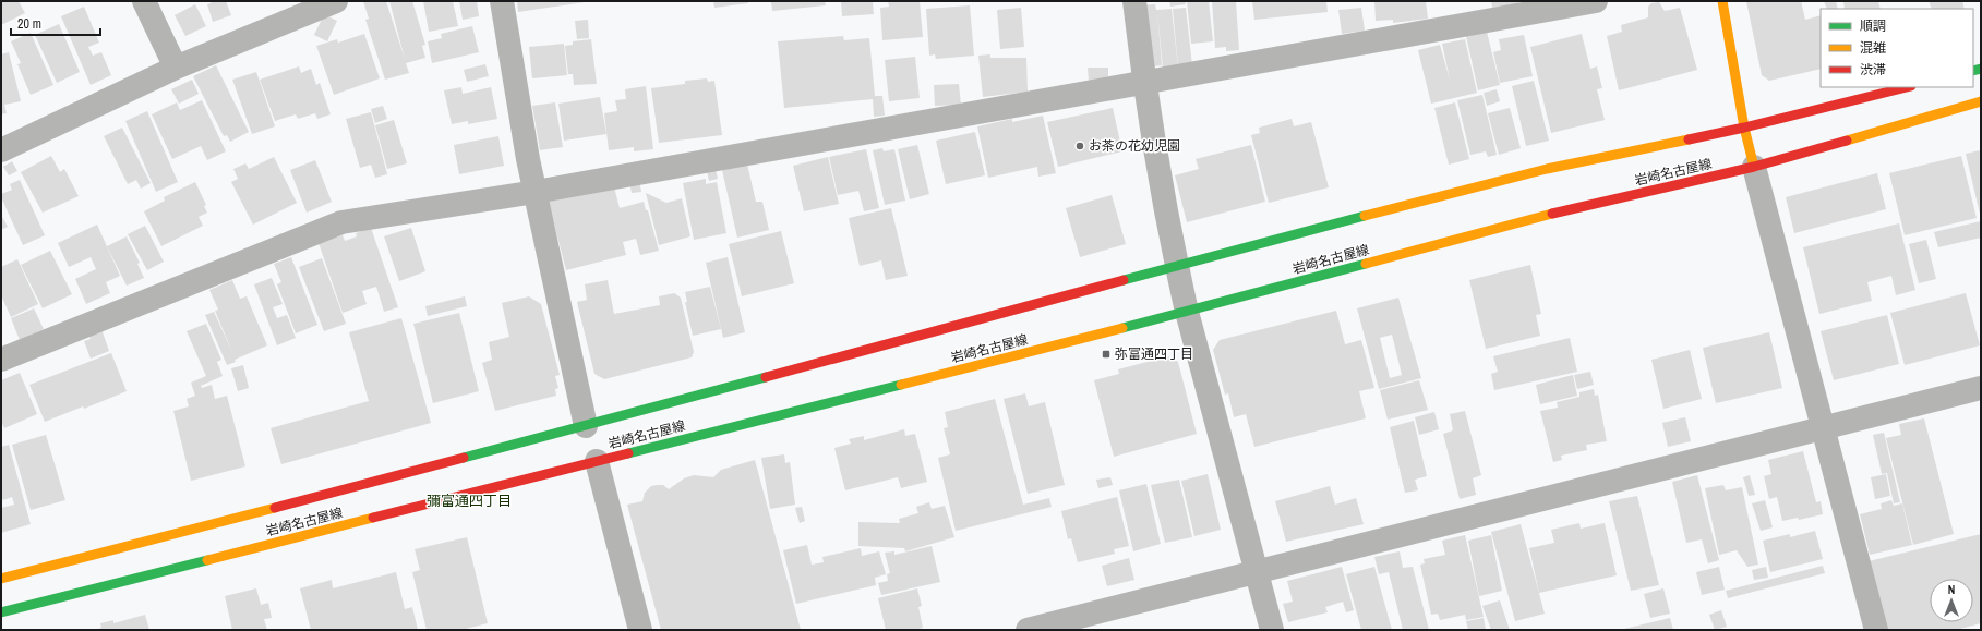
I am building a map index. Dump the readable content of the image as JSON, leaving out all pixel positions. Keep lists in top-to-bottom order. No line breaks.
{"streets":{"main road":["岩崎名古屋線"]},"districts":["彌富通四丁目"],"places":{"other":["お茶の花幼児園"],"transit":["弥富通四丁目"]},"legend":["順調","混雑","渋滞"],"scale_bar":"20 m","north":"top"}
